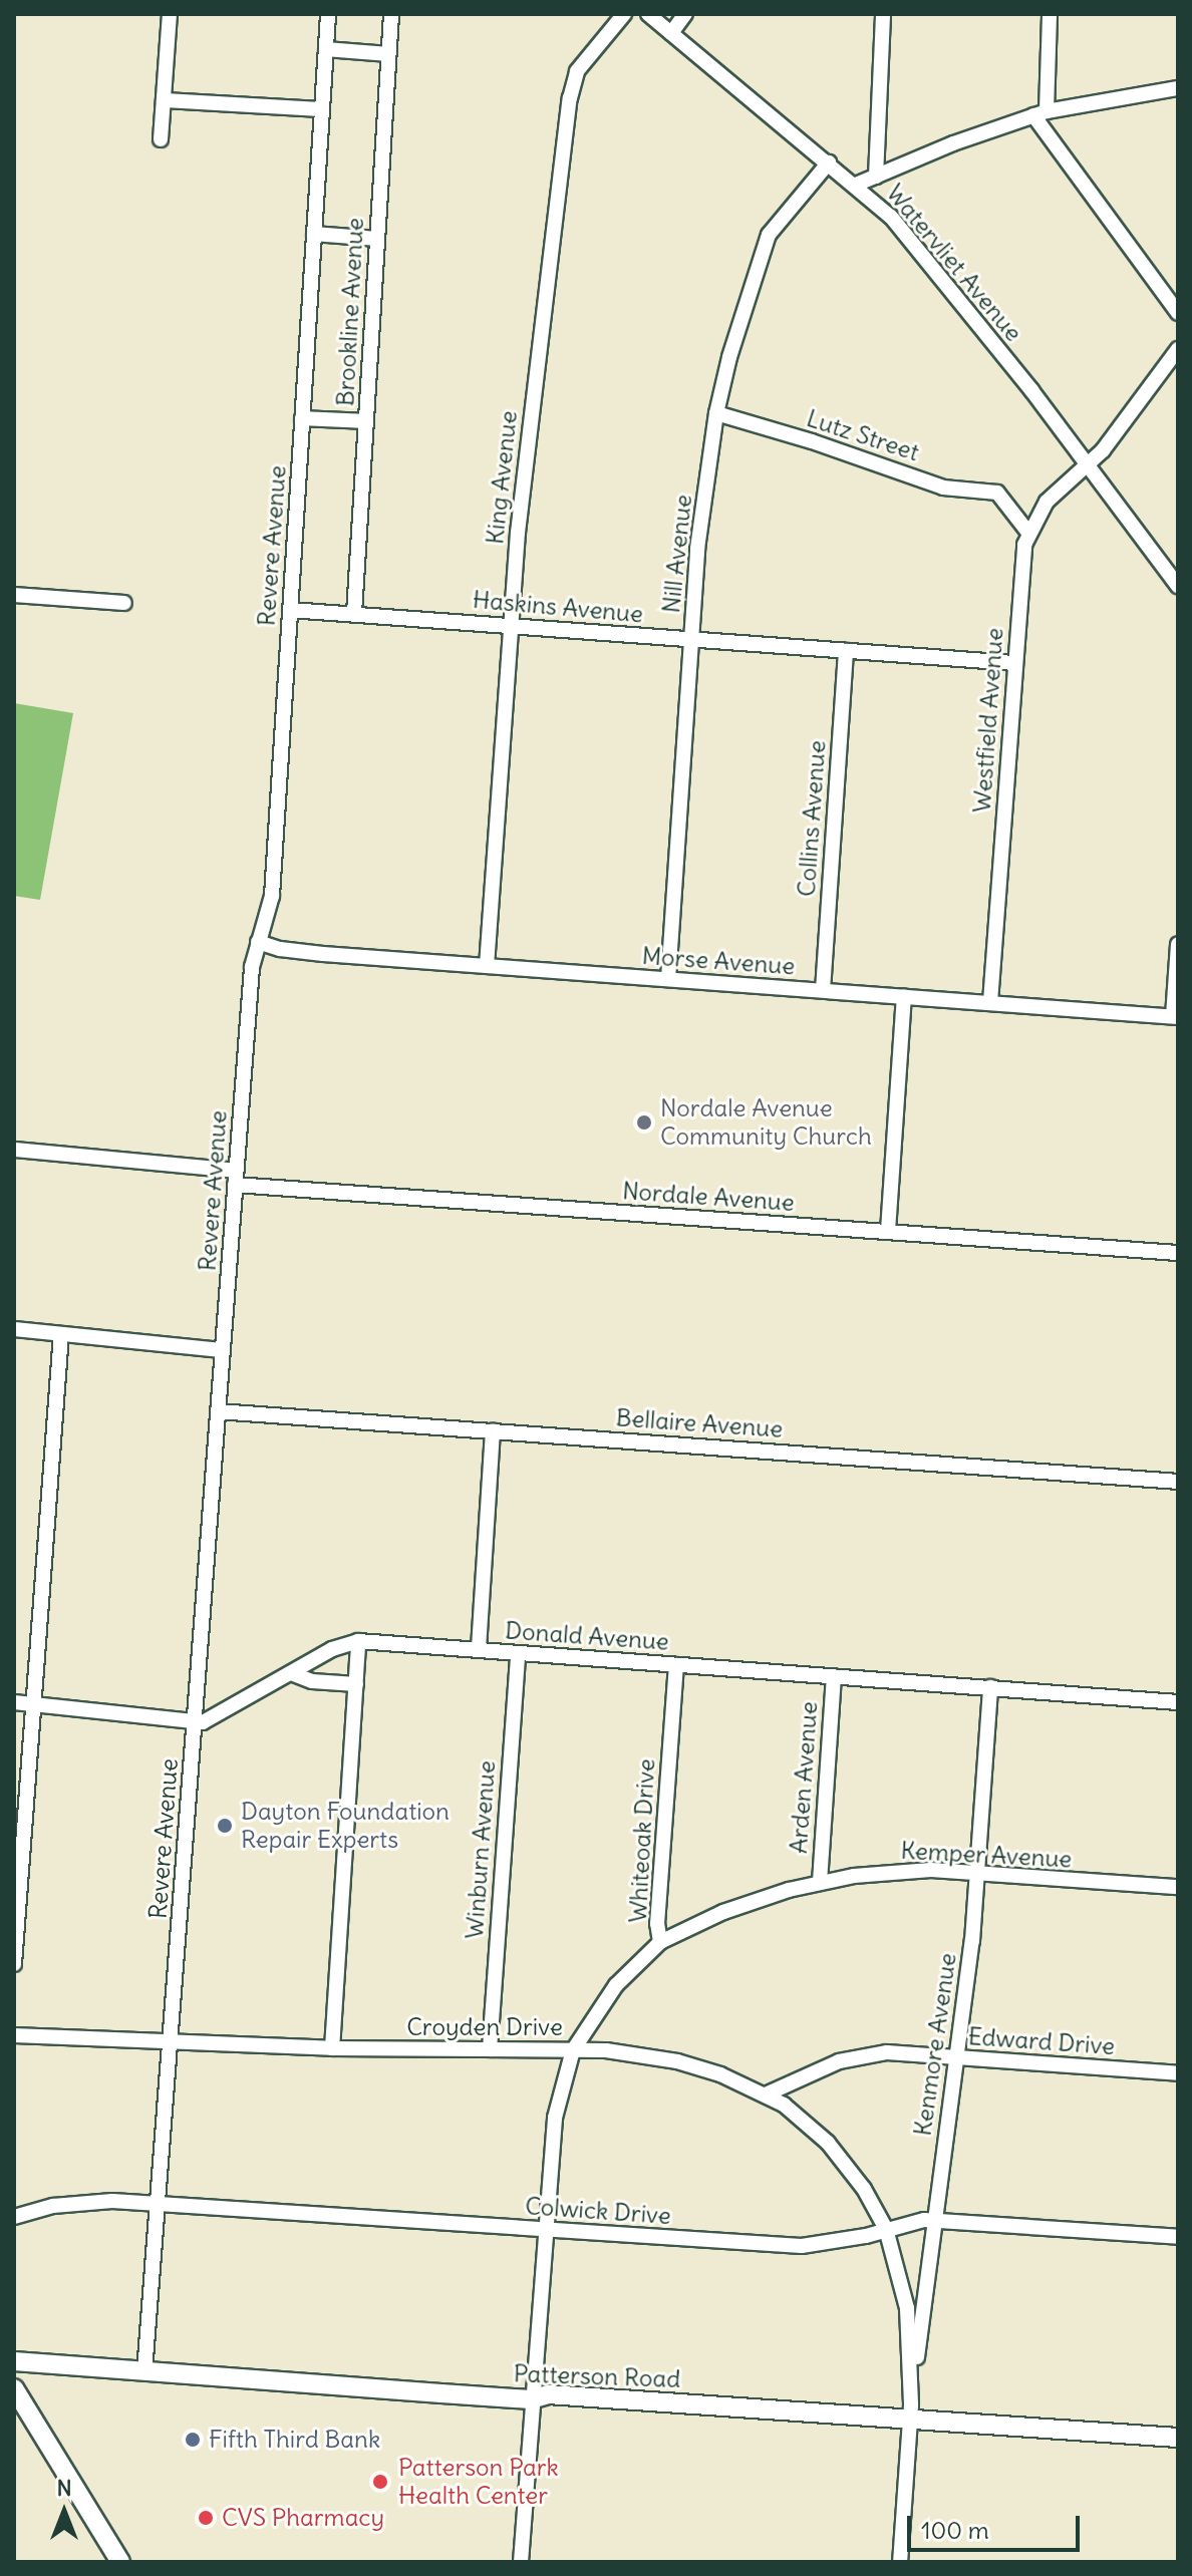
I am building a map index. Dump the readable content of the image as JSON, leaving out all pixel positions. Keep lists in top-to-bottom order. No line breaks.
{"streets":{"main road":["Patterson Road"],"street":["Watervliet Avenue","Brookline Avenue","Lutz Street","King Avenue","Revere Avenue","Nill Avenue","Haskins Avenue","Westfield Avenue","Collins Avenue","Morse Avenue","Nordale Avenue","Bellaire Avenue","Donald Avenue","Arden Avenue","Whiteoak Drive","Winburn Avenue","Kemper Avenue","Croyden Drive","Edward Drive","Kenmore Avenue","Colwick Drive"]},"crossings":[["Watervliet Avenue","Nill Avenue"],["Watervliet Avenue","Westfield Avenue"],["Brookline Avenue","Haskins Avenue"],["Lutz Street","Nill Avenue"],["Lutz Street","Westfield Avenue"],["King Avenue","Haskins Avenue"],["King Avenue","Morse Avenue"],["Revere Avenue","Haskins Avenue"],["Revere Avenue","Morse Avenue"],["Revere Avenue","Nordale Avenue"],["Revere Avenue","Bellaire Avenue"],["Revere Avenue","Donald Avenue"],["Revere Avenue","Croyden Drive"],["Revere Avenue","Colwick Drive"],["Revere Avenue","Patterson Road"],["Nill Avenue","Haskins Avenue"],["Nill Avenue","Morse Avenue"],["Haskins Avenue","Westfield Avenue"],["Haskins Avenue","Collins Avenue"],["Westfield Avenue","Morse Avenue"],["Collins Avenue","Morse Avenue"],["Donald Avenue","Arden Avenue"],["Donald Avenue","Whiteoak Drive"],["Donald Avenue","Winburn Avenue"],["Donald Avenue","Kenmore Avenue"],["Arden Avenue","Kemper Avenue"],["Whiteoak Drive","Kemper Avenue"],["Whiteoak Drive","Croyden Drive"],["Whiteoak Drive","Colwick Drive"],["Whiteoak Drive","Patterson Road"],["Winburn Avenue","Croyden Drive"],["Kemper Avenue","Kenmore Avenue"],["Croyden Drive","Edward Drive"],["Croyden Drive","Kenmore Avenue"],["Croyden Drive","Colwick Drive"],["Edward Drive","Kenmore Avenue"],["Kenmore Avenue","Colwick Drive"],["Kenmore Avenue","Patterson Road"]],"places":["Nordale Avenue Community Church","Dayton Foundation Repair Experts","Fifth Third Bank","Patterson Park Health Center","CVS Pharmacy"],"scale_bar":"100 m","north":"top"}
